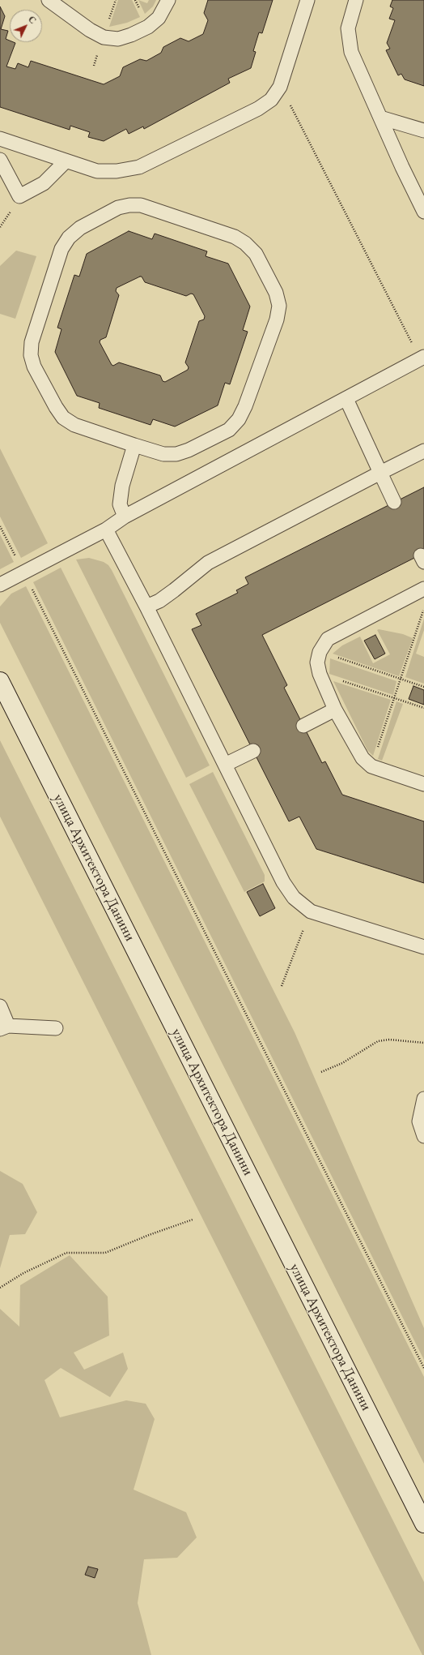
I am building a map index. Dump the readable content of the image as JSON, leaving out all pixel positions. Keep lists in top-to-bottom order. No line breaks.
{"streets":{"street":["улица Архитектора Данини"]},"north":"top right"}
